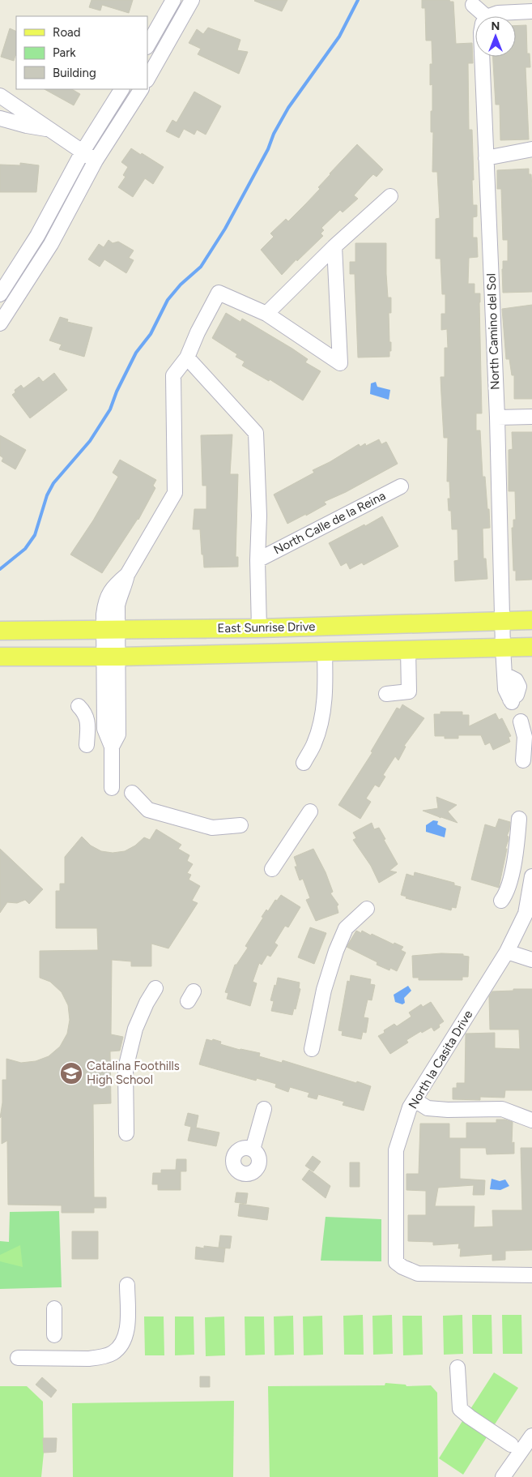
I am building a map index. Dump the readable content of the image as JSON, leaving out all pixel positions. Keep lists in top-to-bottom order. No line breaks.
{"streets":{"main road":["East Sunrise Drive"],"street":["North Camino del Sol","North Calle de la Reina","North la Casita Drive"]},"crossings":[["North Camino del Sol","East Sunrise Drive"],["North Calle de la Reina","East Sunrise Drive"]],"places":{"school or university":["Catalina Foothills High School"]},"legend":["Road","Park","Building"],"north":"top"}
